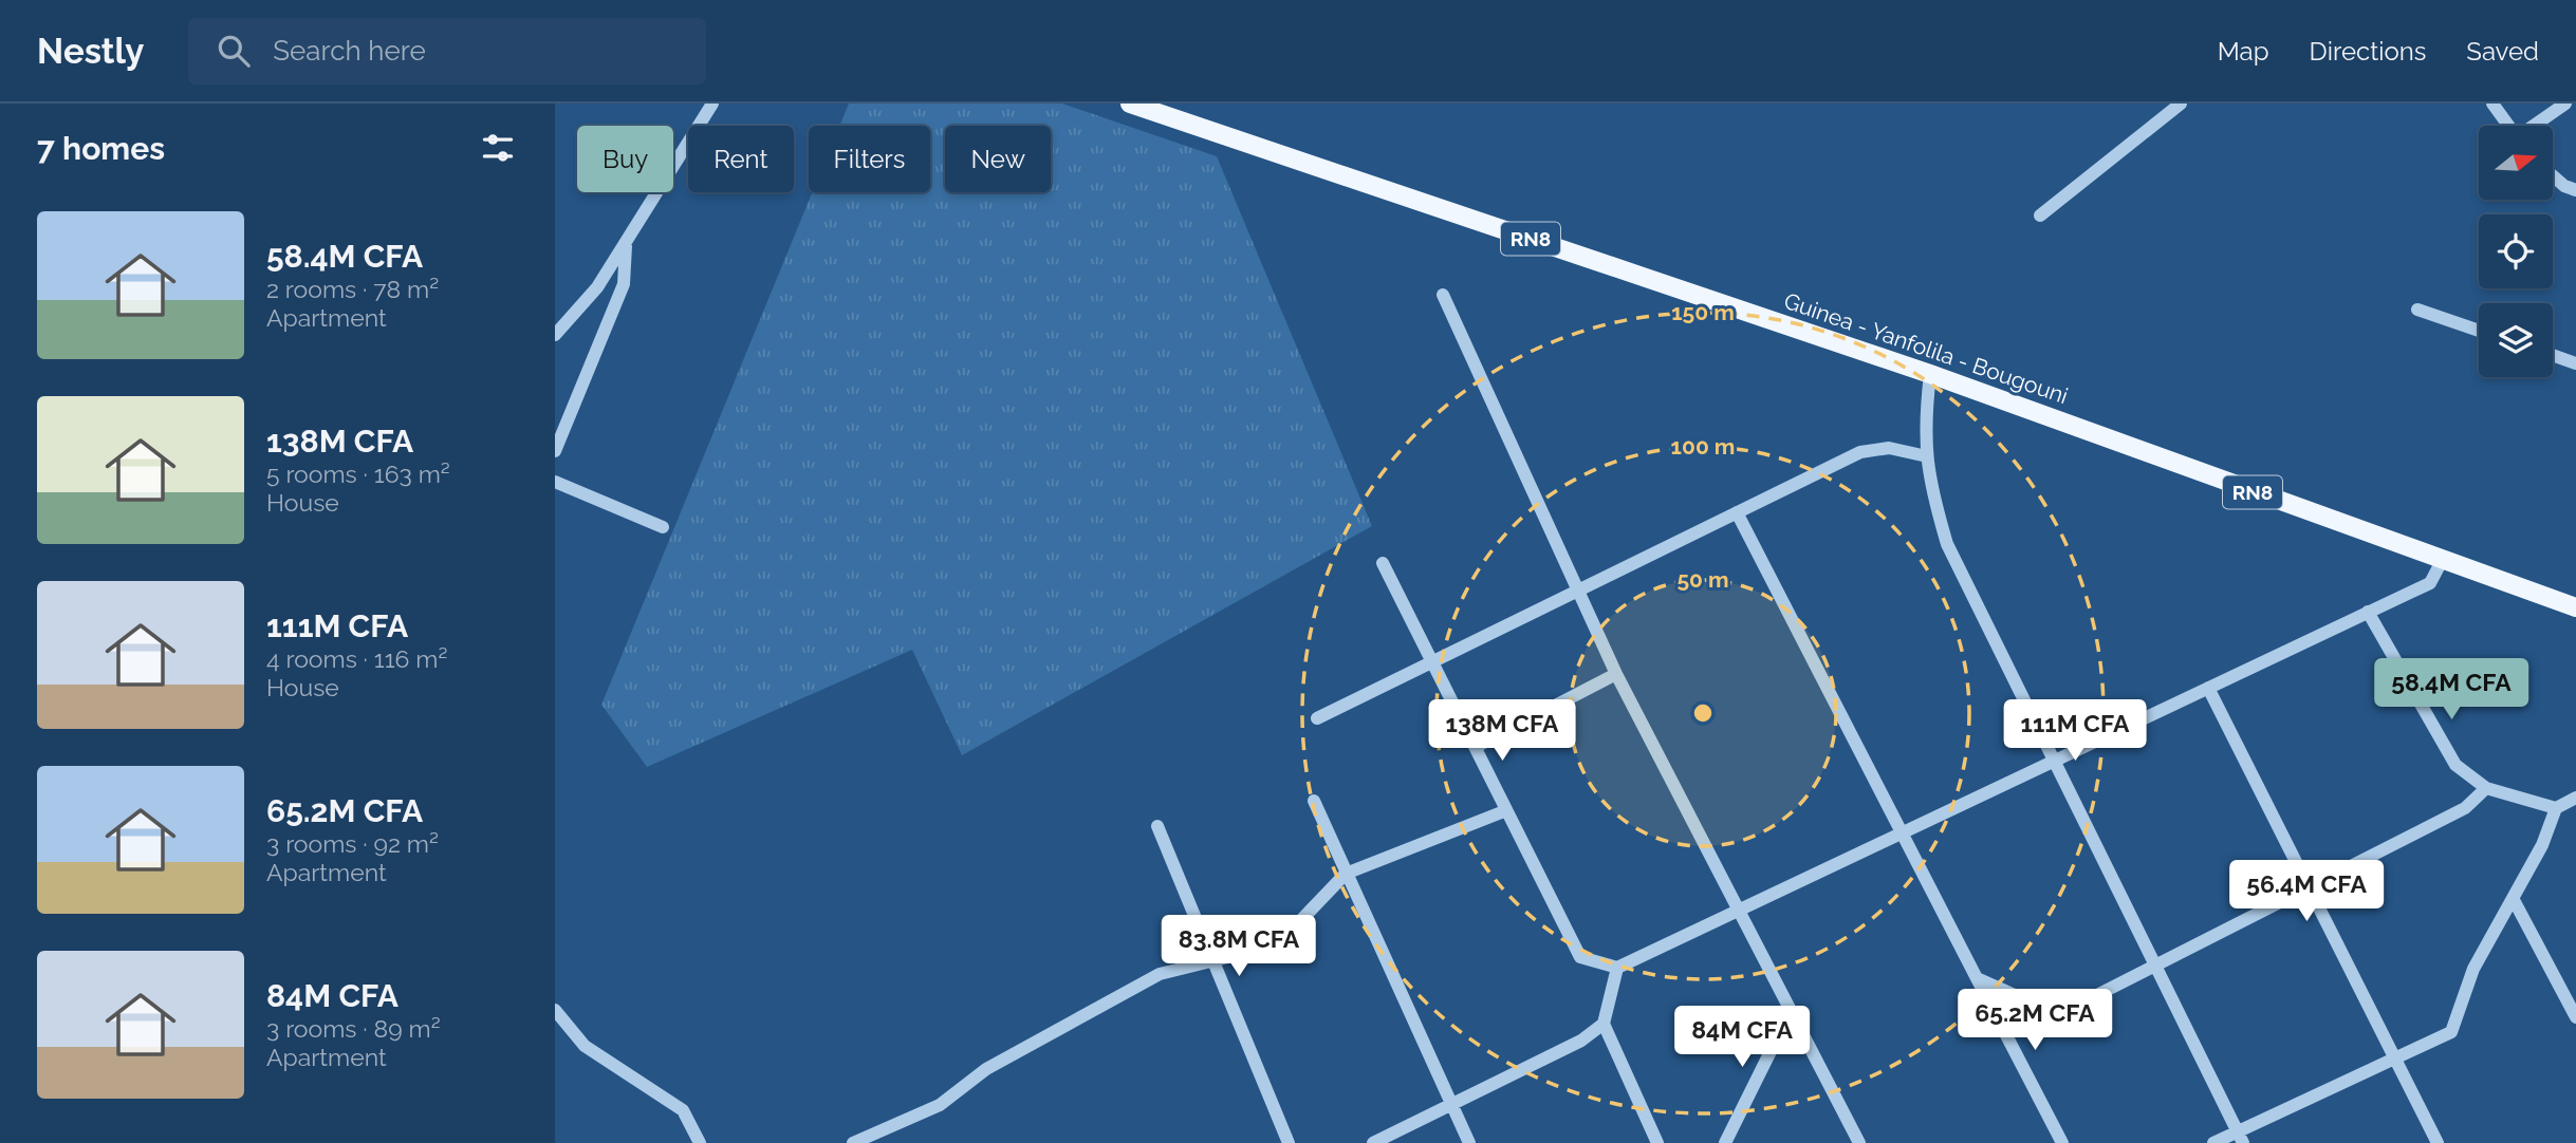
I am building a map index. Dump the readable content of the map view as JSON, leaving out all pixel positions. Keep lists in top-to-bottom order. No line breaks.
{"streets":{"main road":["RN8","Guinea - Yanfolila - Bougouni"]},"north":"right","page":{"header":"Nestly","search":"Search here","nav":["Map","Directions","Saved"],"heading":"7 homes","chip":["Buy","Rent","Filters","New"],"list":[{"name":"58.4M CFA","note":"2 rooms · 78 m² · Apartment"},{"name":"138M CFA","note":"5 rooms · 163 m² · House"},{"name":"111M CFA","note":"4 rooms · 116 m² · House"},{"name":"65.2M CFA","note":"3 rooms · 92 m² · Apartment"},{"name":"84M CFA","note":"3 rooms · 89 m² · Apartment"}],"price":["58.4M CFA","138M CFA","111M CFA","56.4M CFA","83.8M CFA","65.2M CFA","84M CFA"]},"rings":["150 m","100 m","50 m"]}
